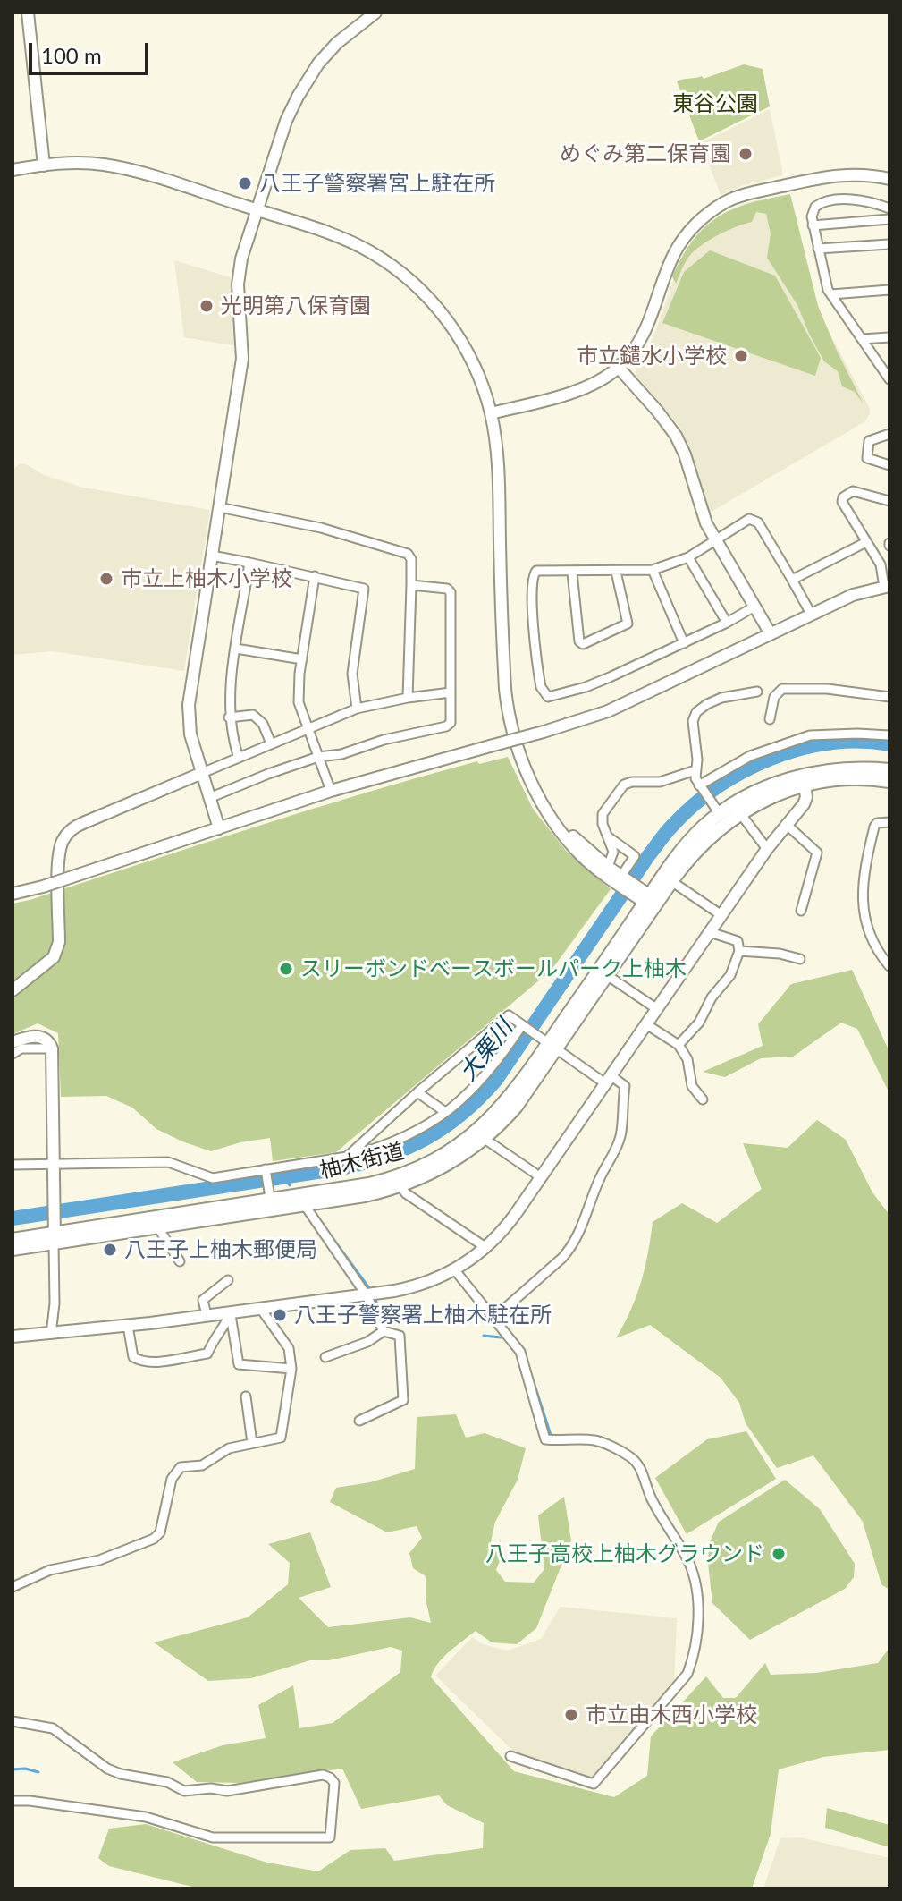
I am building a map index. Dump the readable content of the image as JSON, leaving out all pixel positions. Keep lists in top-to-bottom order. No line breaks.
{"streets":{"main road":["柚木街道"]},"water":["大栗川"],"parks":["東谷公園"],"places":["めぐみ第二保育園","八王子警察署宮上駐在所","光明第八保育園","市立鑓水小学校","市立上柚木小学校","スリーボンドベースボールパーク上柚木","八王子上柚木郵便局","八王子警察署上柚木駐在所","八王子高校上柚木グラウンド","市立由木西小学校"],"scale_bar":"100 m"}
